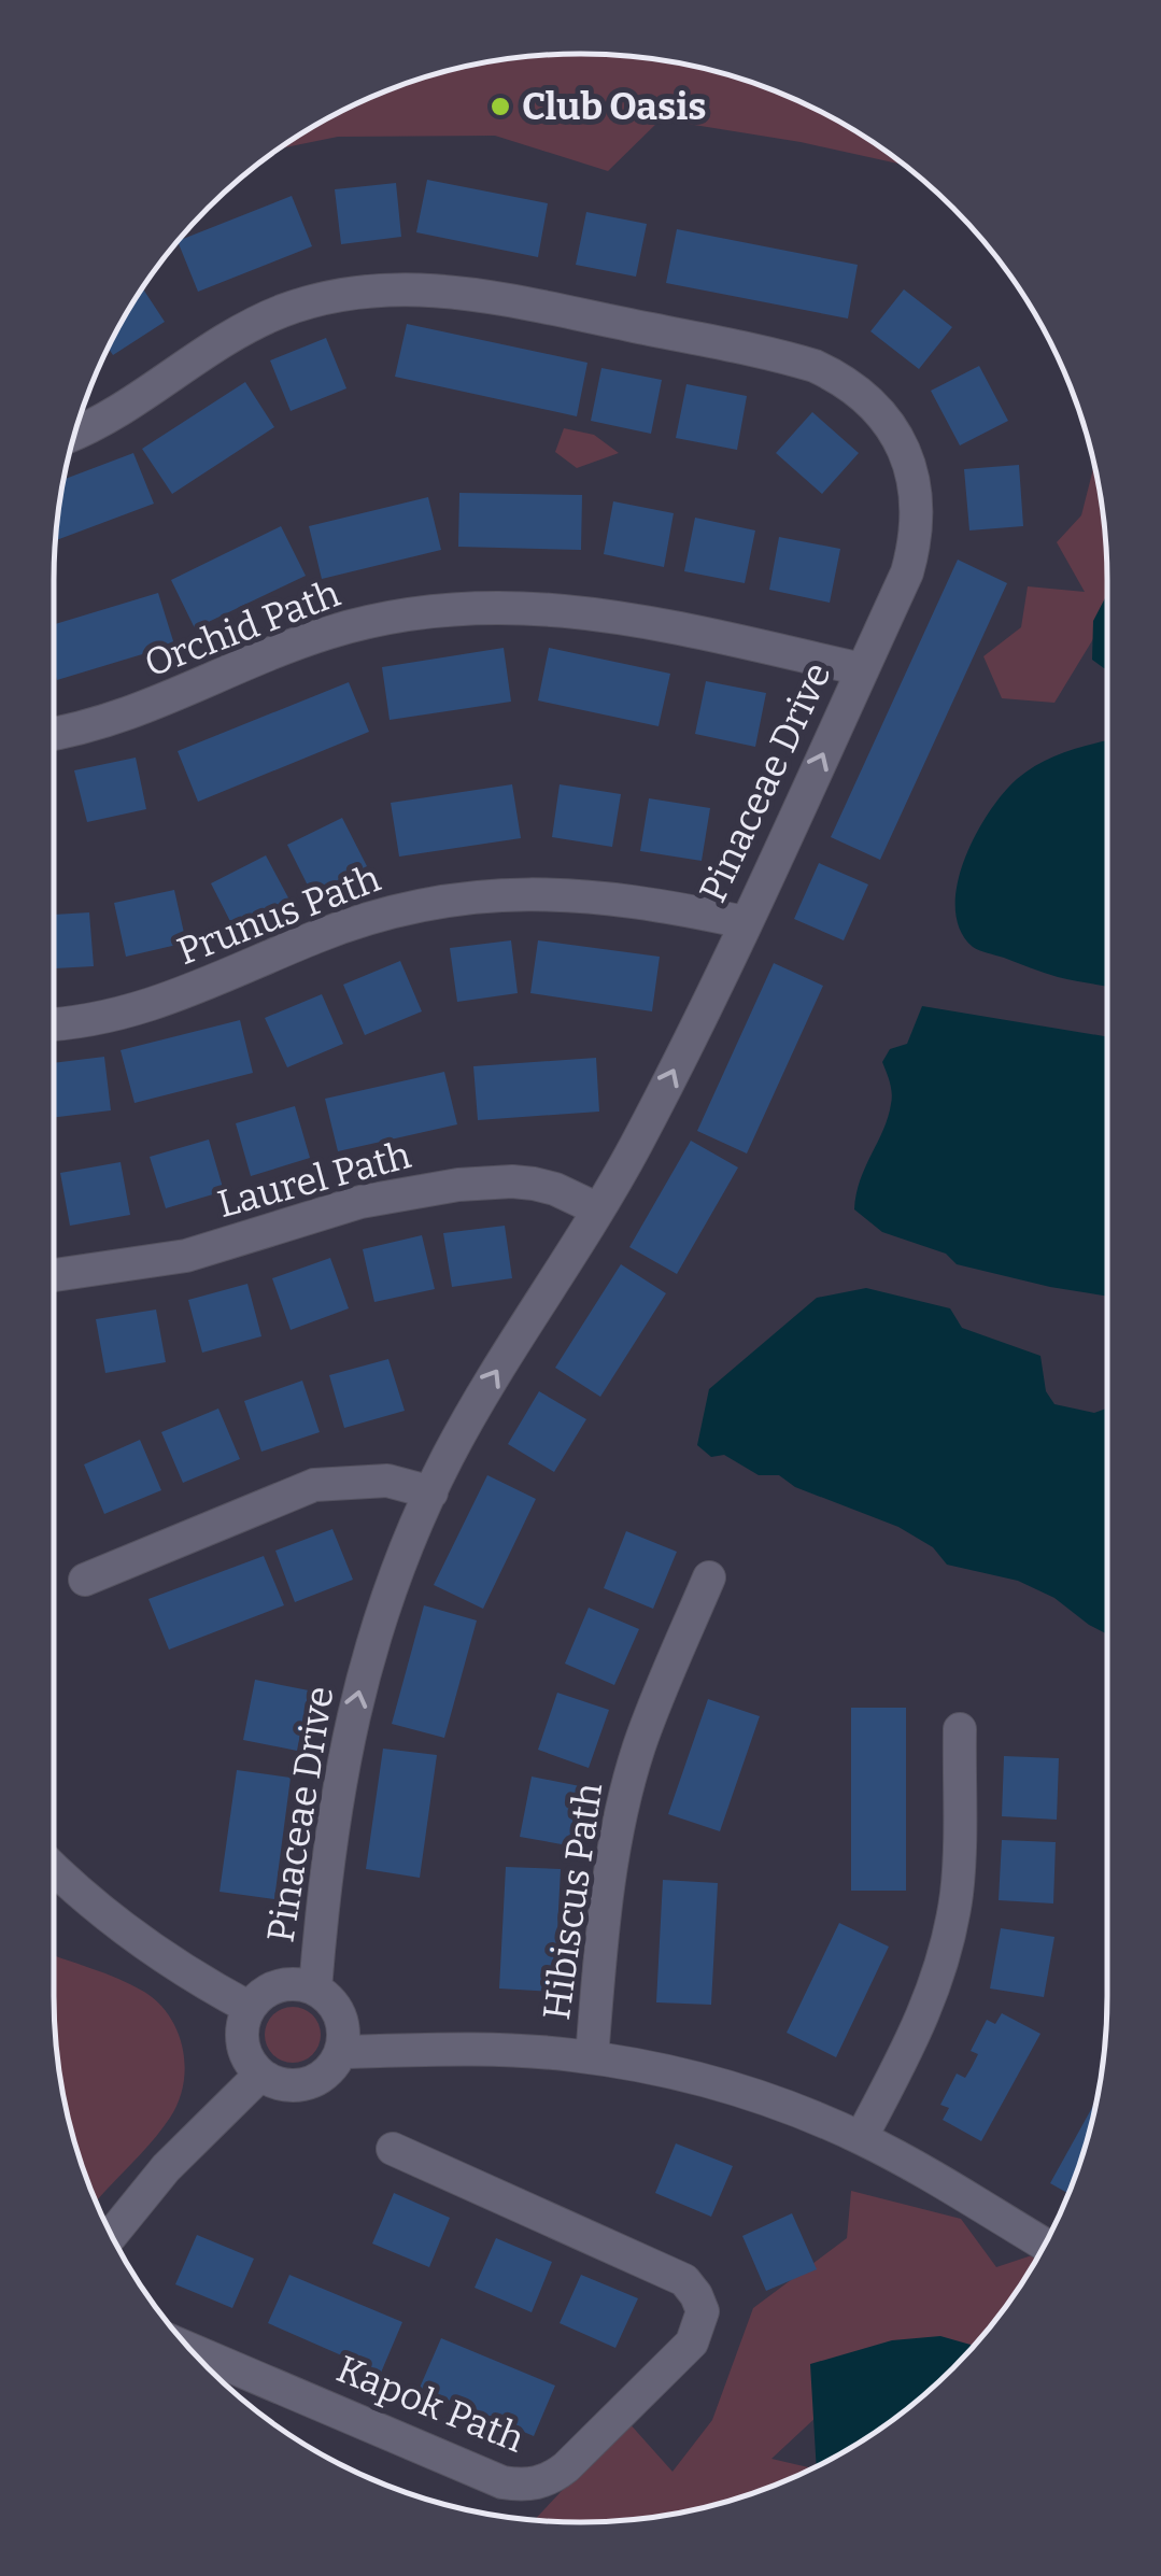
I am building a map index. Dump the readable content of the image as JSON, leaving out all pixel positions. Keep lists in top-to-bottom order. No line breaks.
{"streets":{"street":["Orchid Path","Pinaceae Drive","Prunus Path","Laurel Path","Hibiscus Path","Kapok Path"]},"crossings":[["Orchid Path","Pinaceae Drive"],["Pinaceae Drive","Prunus Path"],["Pinaceae Drive","Laurel Path"]],"one_way":["Pinaceae Drive"],"places":["Club Oasis"]}
